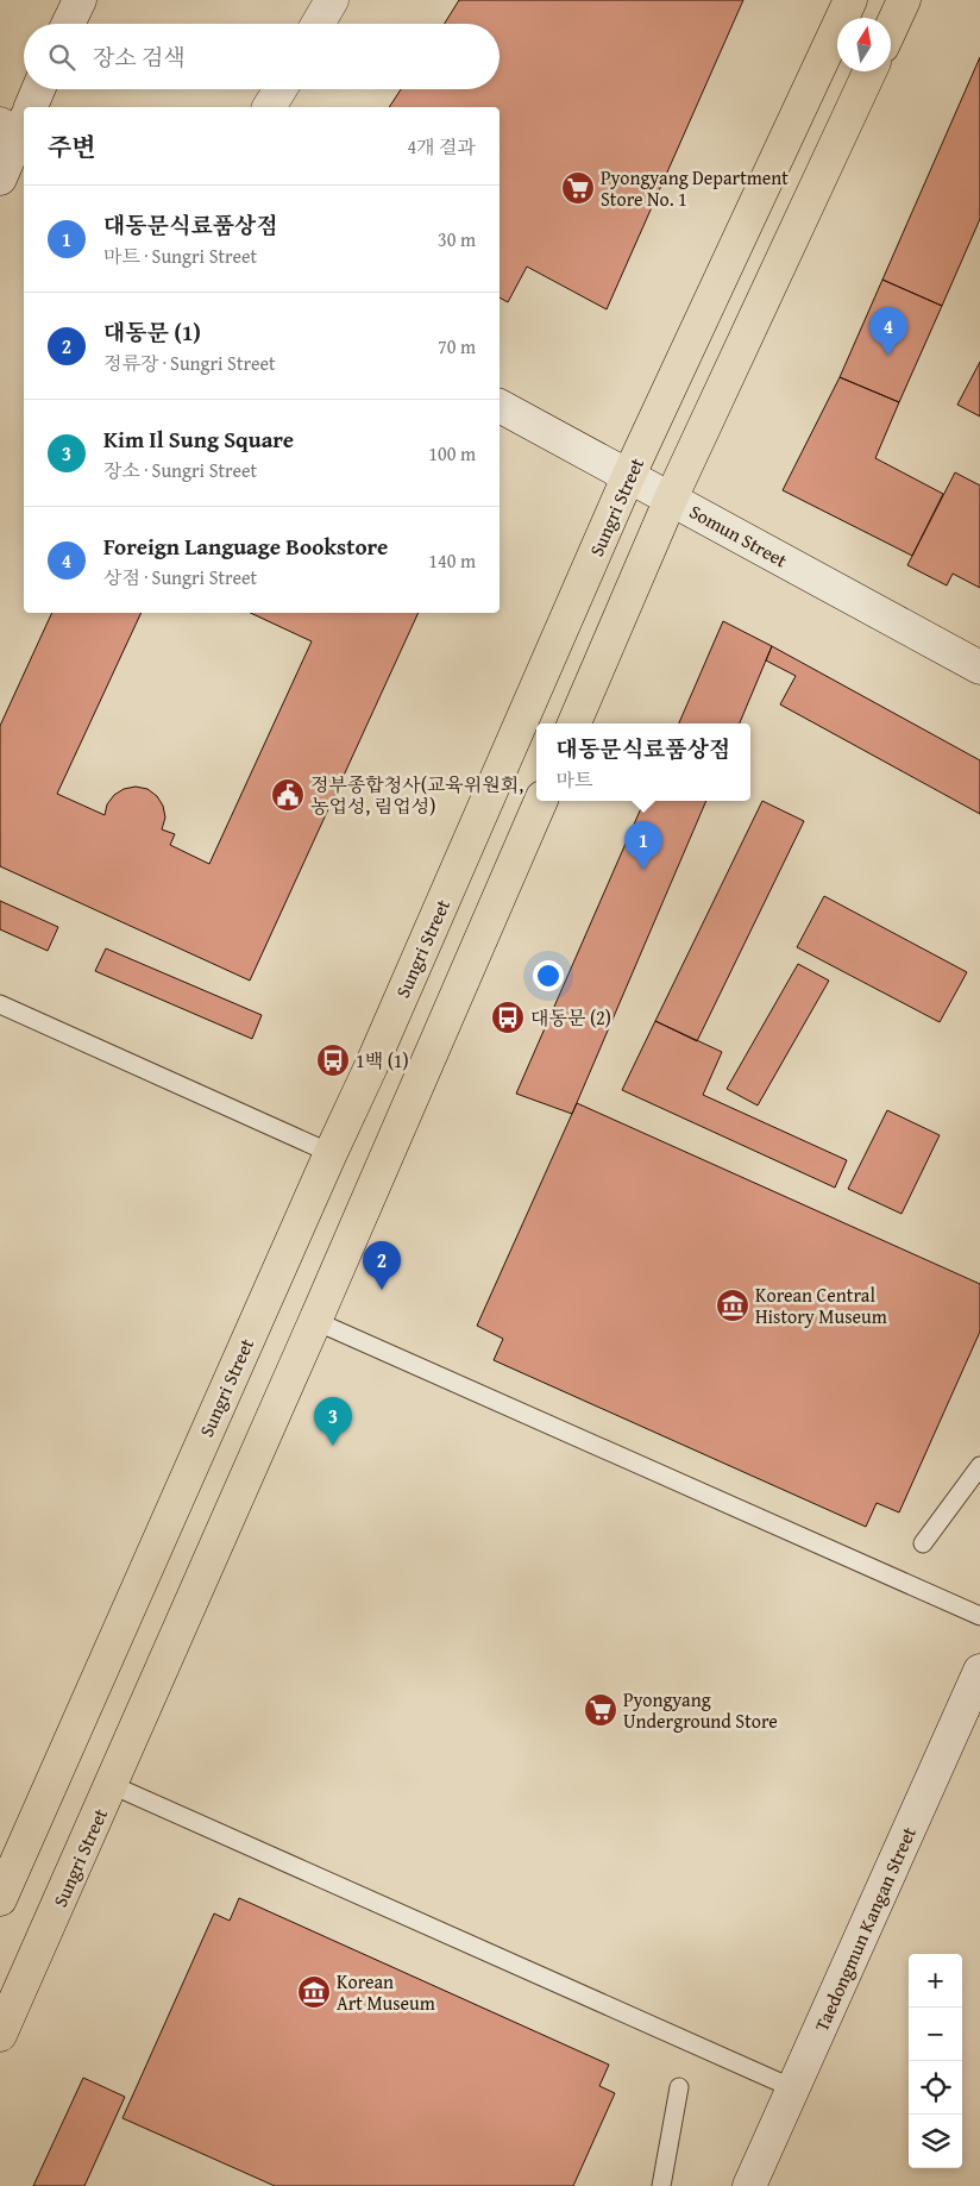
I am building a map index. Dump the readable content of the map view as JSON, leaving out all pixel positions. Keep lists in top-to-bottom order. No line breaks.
{"streets":{"main road":["Sungri Street"],"street":["Somun Street","Taedongmun Kangan Street"]},"crossings":[["Sungri Street","Somun Street"]],"places":{"supermarket":["Pyongyang Department Store No. 1","Pyongyang Underground Store"],"public building":["정부종합청사(교육위원회, 농업성, 림업성)"],"bus stop":["대동문 (2)","1백 (1)"],"museum":["Korean Central History Museum","Korean Art Museum"]},"north":"top","page":{"search":"장소 검색","heading":["주변","4개 결과"],"list":[{"mark":"1","name":"대동문식료품상점","note":"마트 · Sungri Street","value":"30 m"},{"mark":"2","name":"대동문 (1)","note":"정류장 · Sungri Street","value":"70 m"},{"mark":"3","name":"Kim Il Sung Square","note":"장소 · Sungri Street","value":"100 m"},{"mark":"4","name":"Foreign Language Bookstore","note":"상점 · Sungri Street","value":"140 m"}],"pins":["4","1","2","3"],"popup":["대동문식료품상점","마트"],"map_buttons":["+","−"]}}
